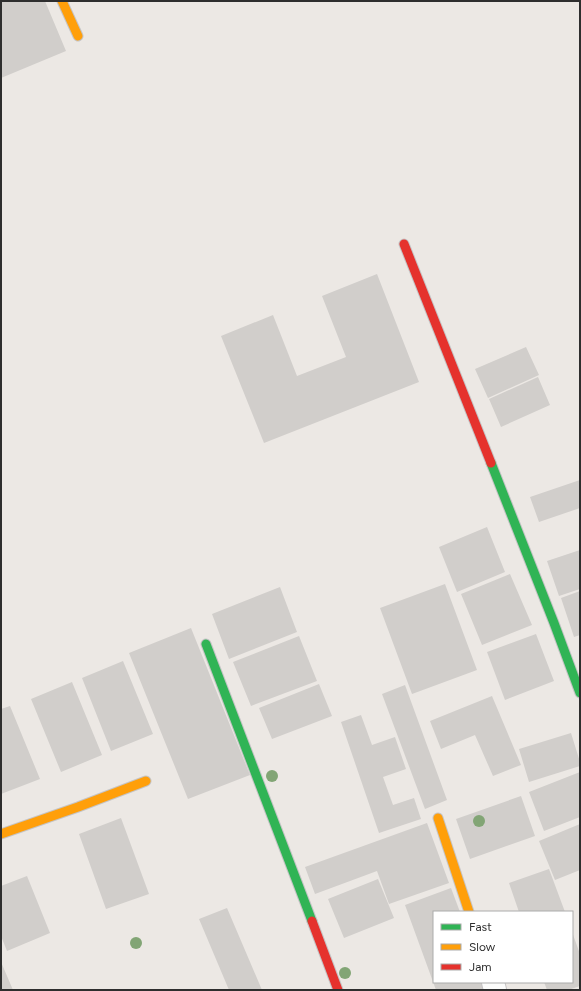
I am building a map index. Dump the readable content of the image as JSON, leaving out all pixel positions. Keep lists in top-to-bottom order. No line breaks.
{"legend":["Fast","Slow","Jam"]}
